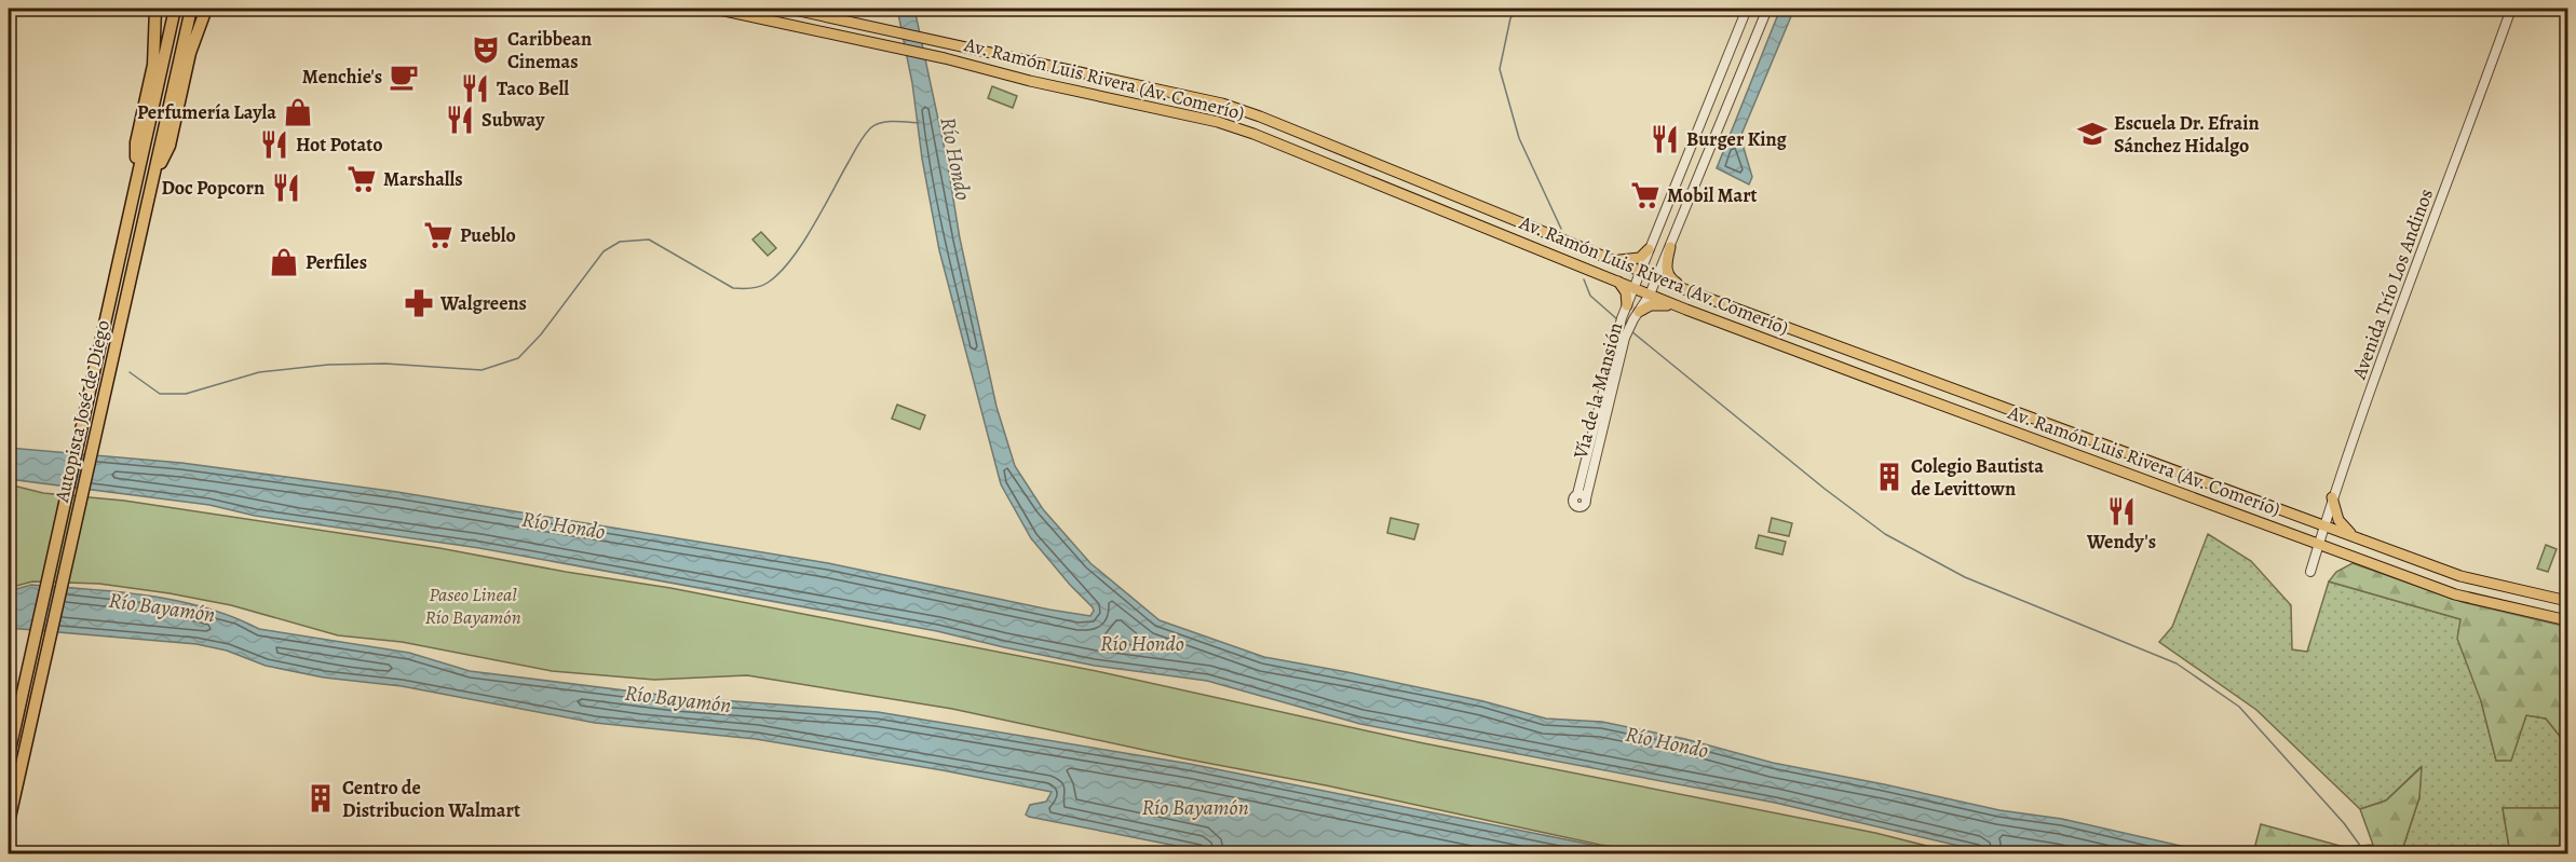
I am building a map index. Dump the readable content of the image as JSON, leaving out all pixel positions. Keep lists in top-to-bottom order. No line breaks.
{"streets":{"highway":["Autopista José de Diego"],"main road":["Av. Ramón Luis Rivera (Av. Comerío)"],"street":["Avenida Trío Los Andinos","Vía de la Mansión"]},"crossings":[["Av. Ramón Luis Rivera (Av. Comerío)","Avenida Trío Los Andinos"],["Av. Ramón Luis Rivera (Av. Comerío)","Vía de la Mansión"]],"water":["Río Hondo","Río Bayamón"],"parks":["Paseo Lineal Río Bayamón"],"places":{"theatre":["Caribbean Cinemas"],"cafe":["Menchie's"],"restaurant":["Taco Bell","Subway","Burger King","Hot Potato","Doc Popcorn","Wendy's"],"shop":["Perfumería Layla","Perfiles"],"school or university":["Escuela Dr. Efrain Sánchez Hidalgo"],"supermarket":["Marshalls","Mobil Mart","Pueblo"],"pharmacy":["Walgreens"],"building":["Colegio Bautista de Levittown","Centro de Distribucion Walmart"]}}
